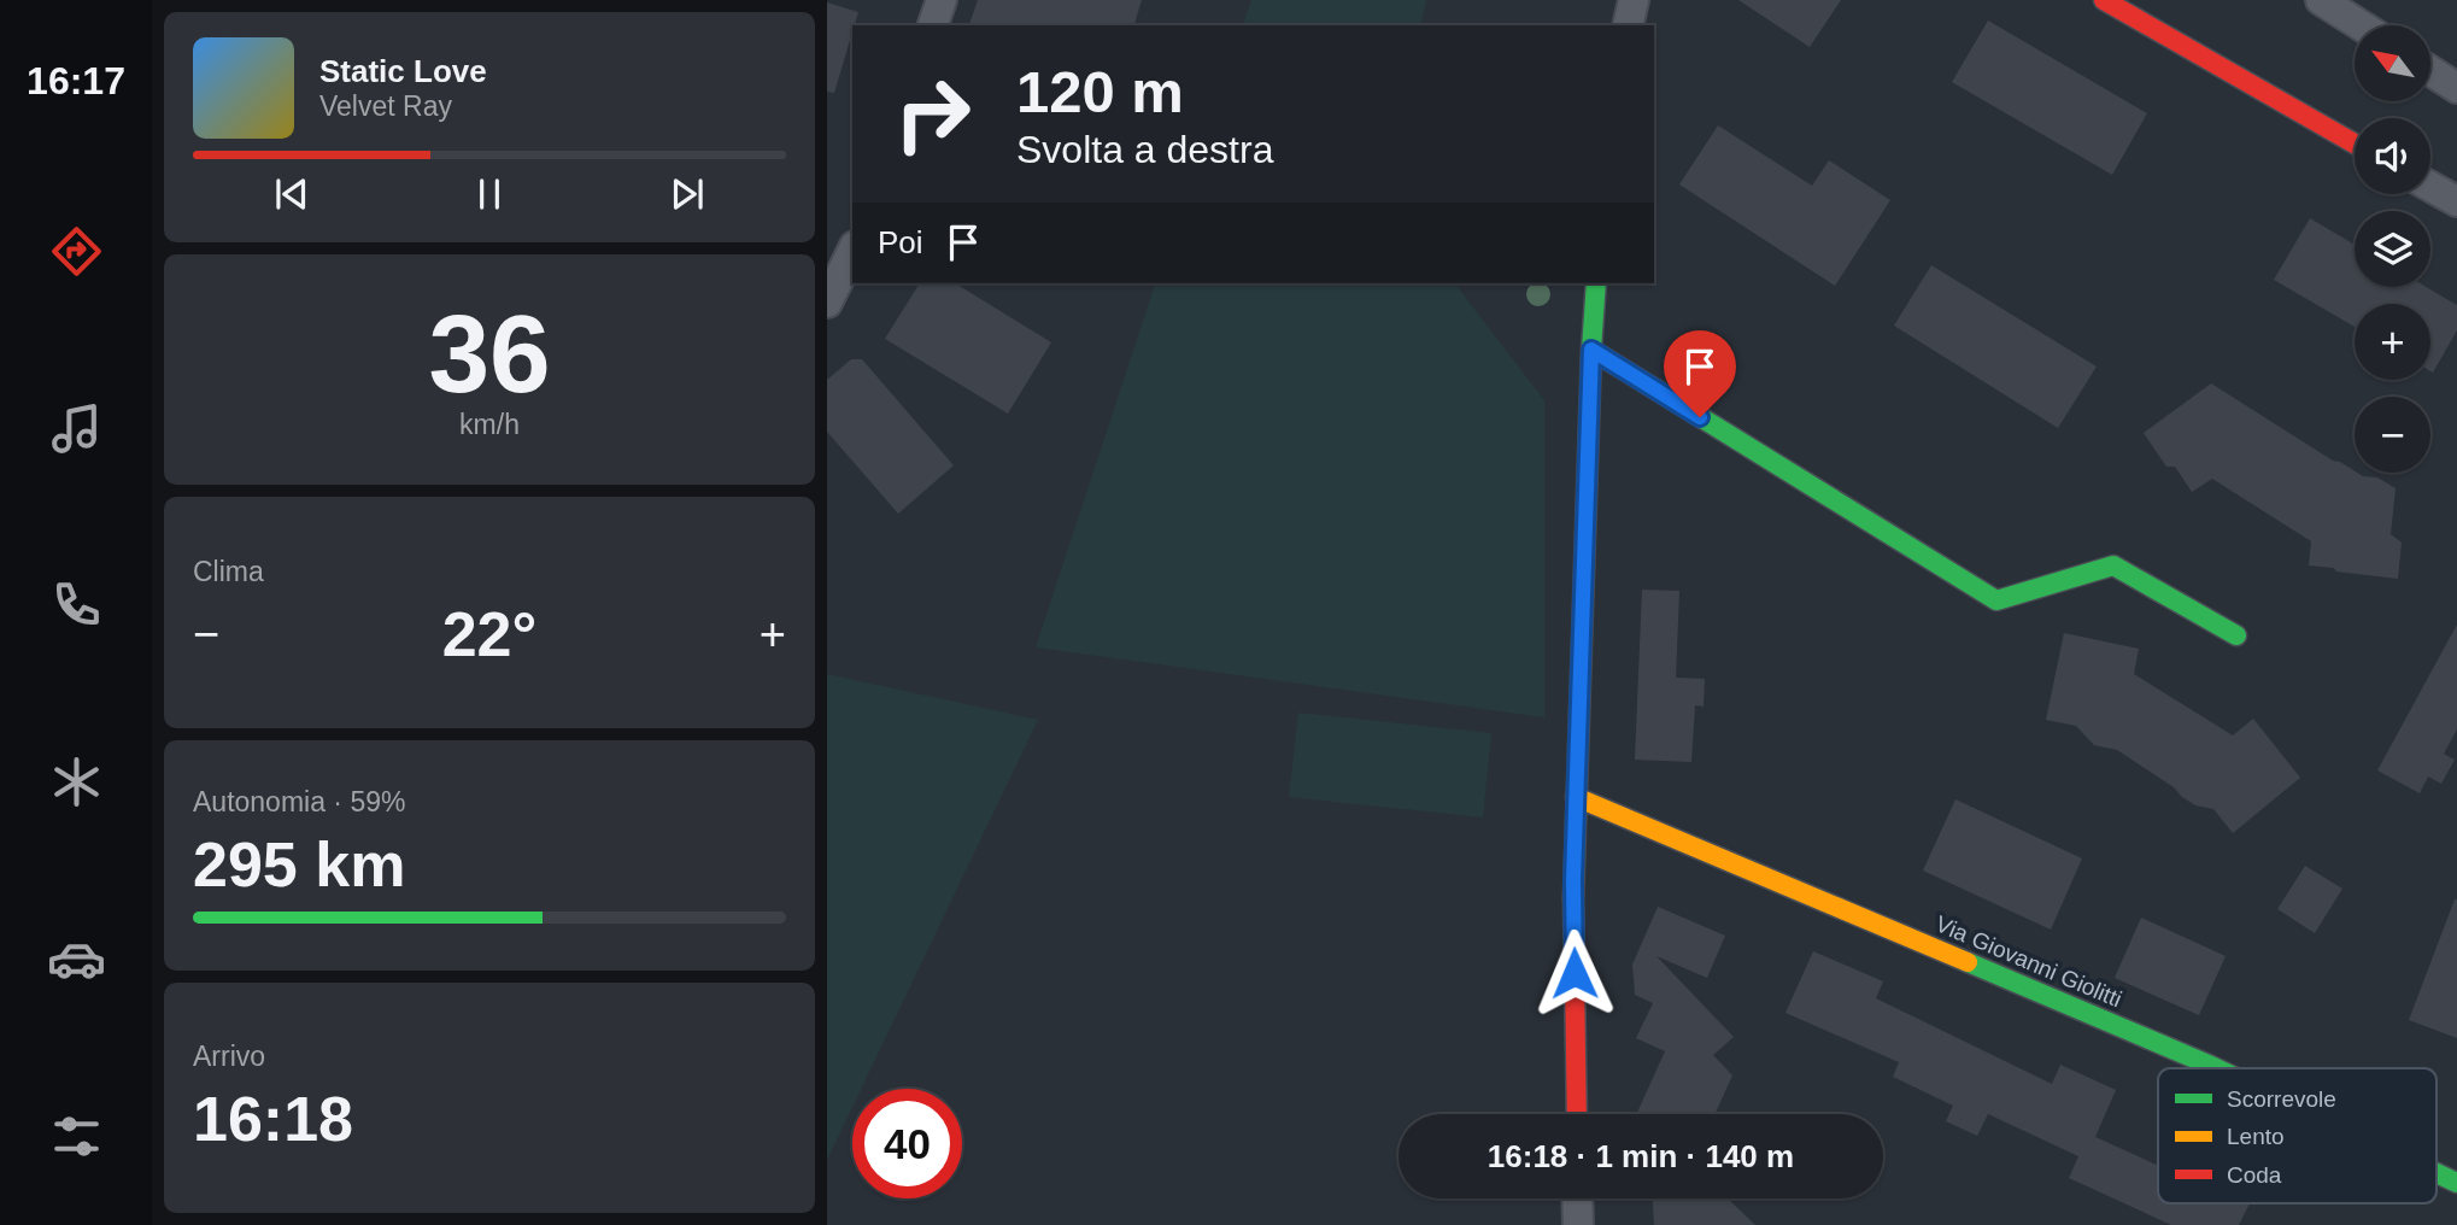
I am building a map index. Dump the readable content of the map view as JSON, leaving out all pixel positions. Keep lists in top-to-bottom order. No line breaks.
{"streets":{"street":["Via Giovanni Giolitti"]},"legend":["Scorrevole","Lento","Coda"],"north":"top left","page":{"tabs":"16:17","map_buttons":["+","−"],"turn":["120 m","Svolta a destra"],"song":["Static Love","Velvet Ray"],"then":"Poi","tile":[["36","km/h"],"Clima",["Autonomia · 59%","295 km"],["Arrivo","16:18"]],"heat":["−","22°","+"],"limit":"40","trip":"16:18 · 1 min · 140 m"}}
